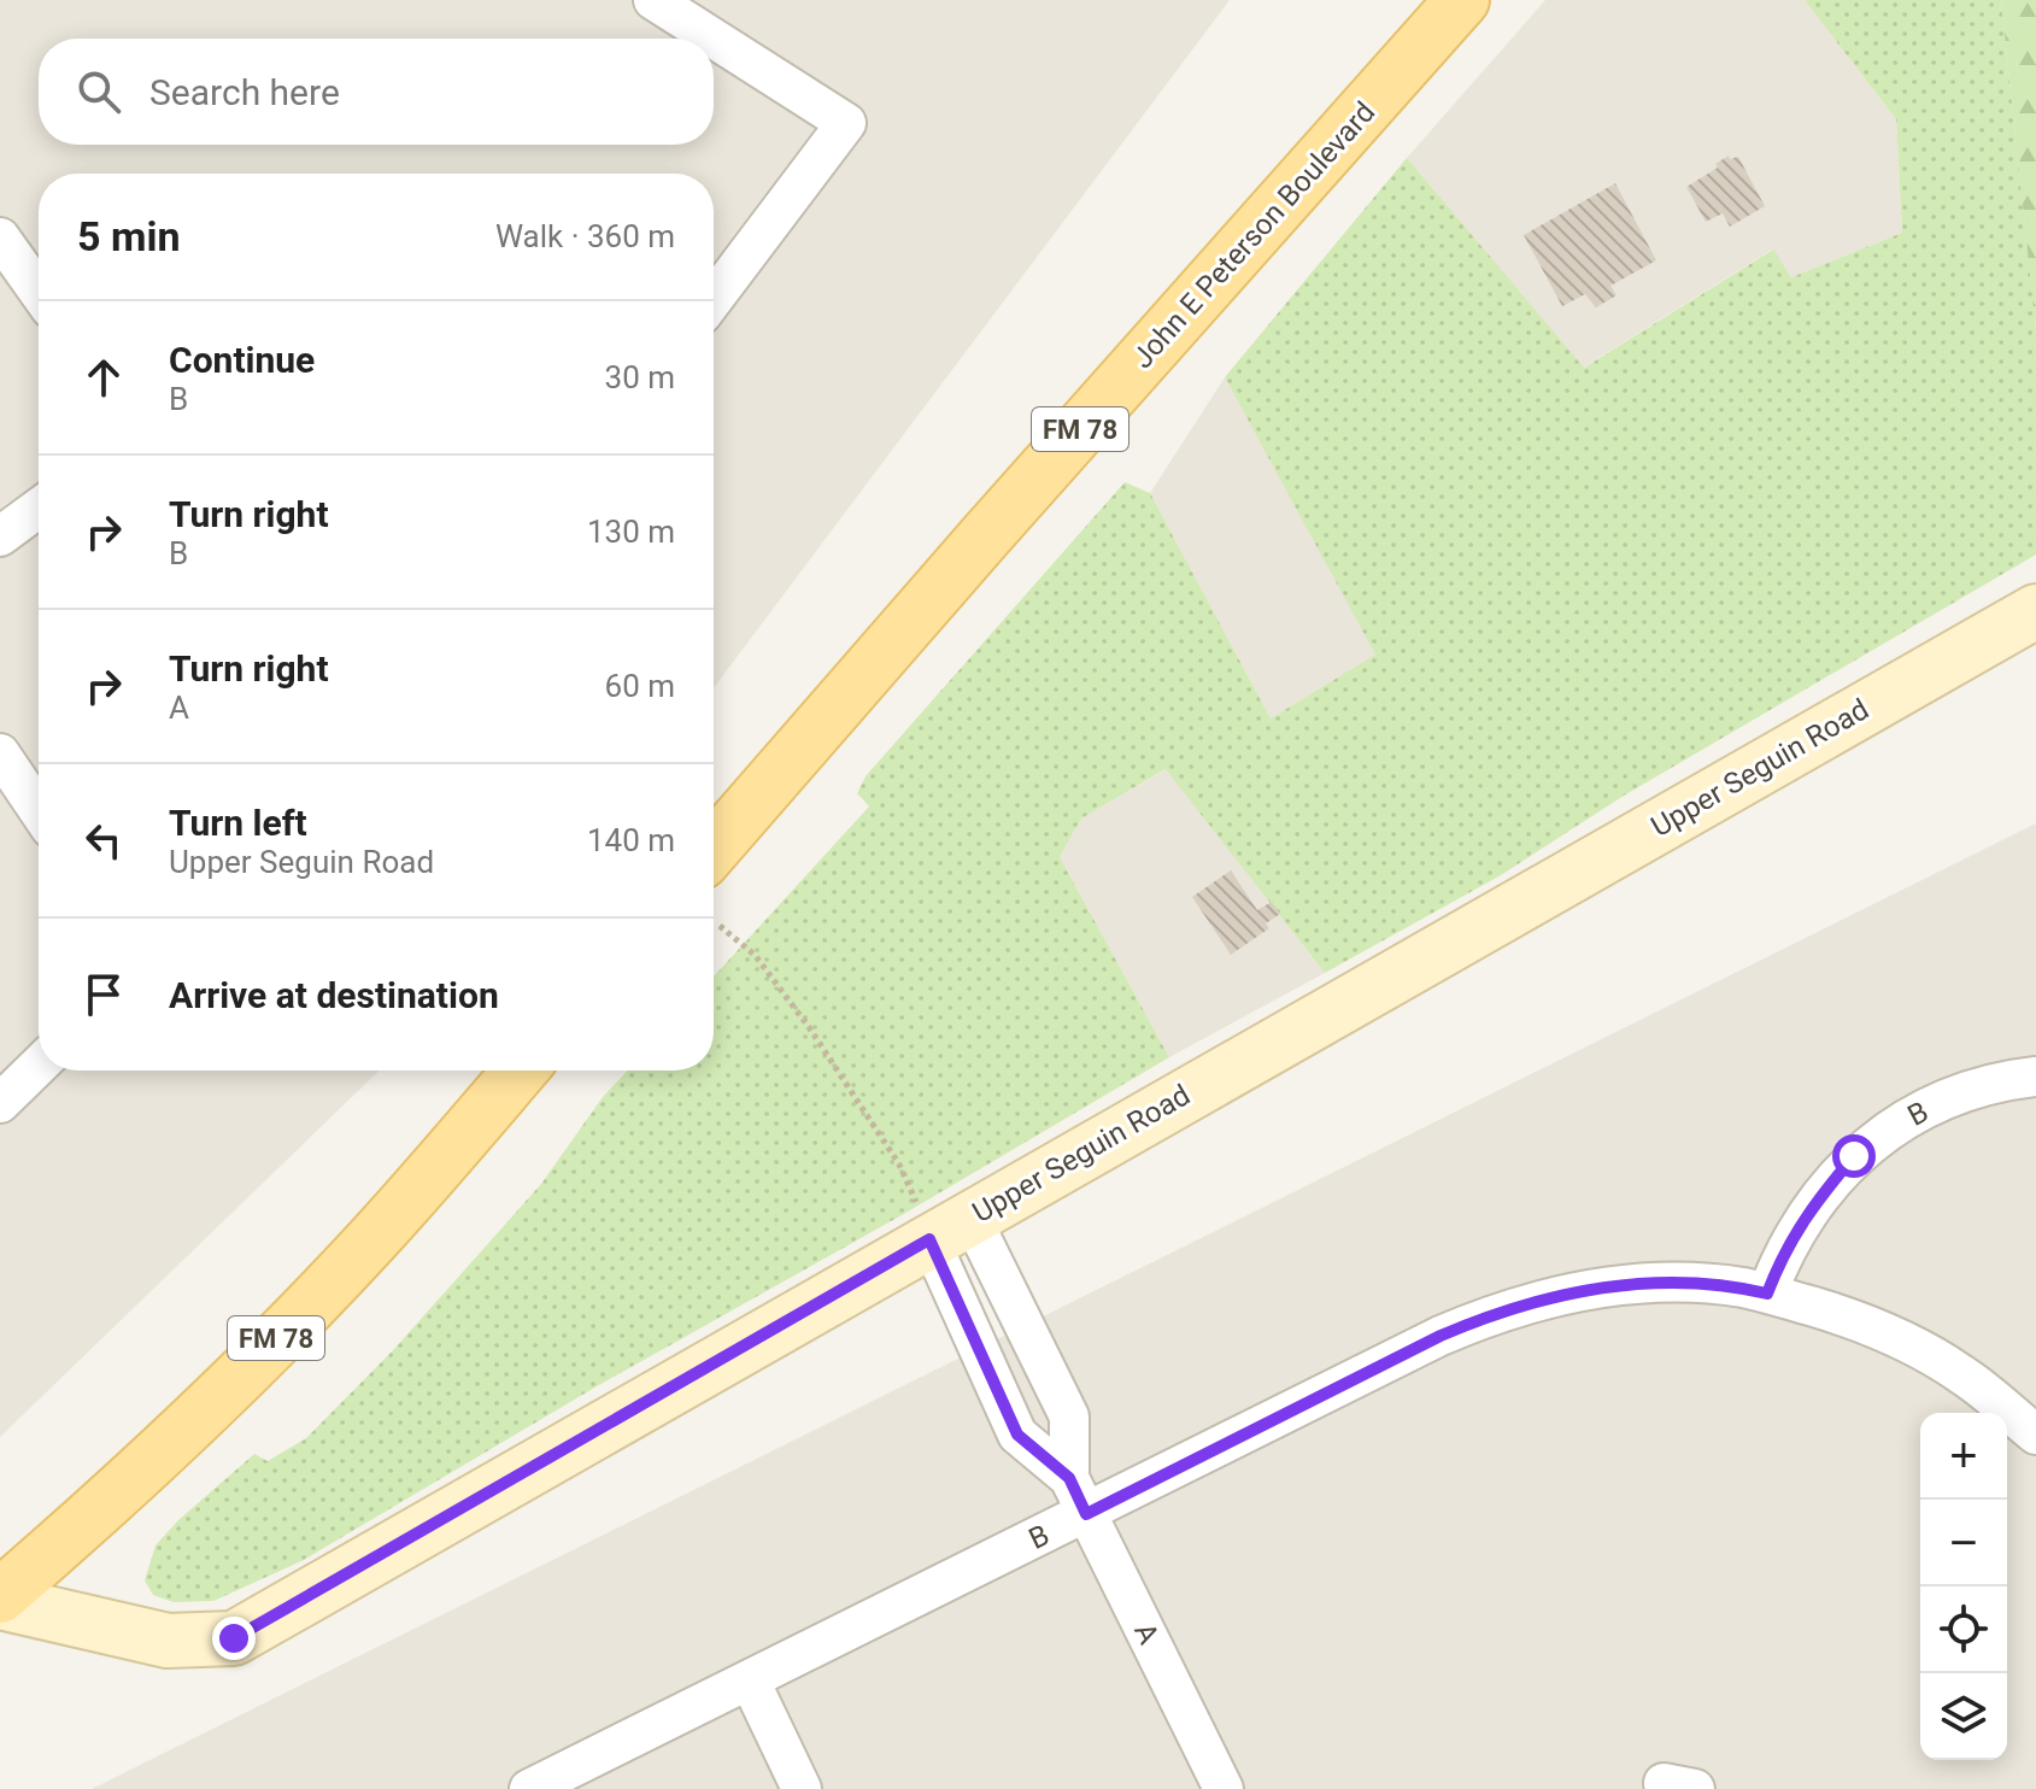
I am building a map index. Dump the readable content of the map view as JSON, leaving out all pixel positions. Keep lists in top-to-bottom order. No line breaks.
{"streets":{"main road":["John E Peterson Boulevard","FM 78"],"street":["Upper Seguin Road","B","A"]},"crossings":[["FM 78","Upper Seguin Road"],["Upper Seguin Road","A"],["B","A"]],"page":{"search":"Search here","heading":["5 min","Walk · 360 m"],"list":[["Continue","B","30 m"],["Turn right","B","130 m"],["Turn right","A","60 m"],["Turn left","Upper Seguin Road","140 m"],"Arrive at destination"],"map_buttons":["+","−"]}}
